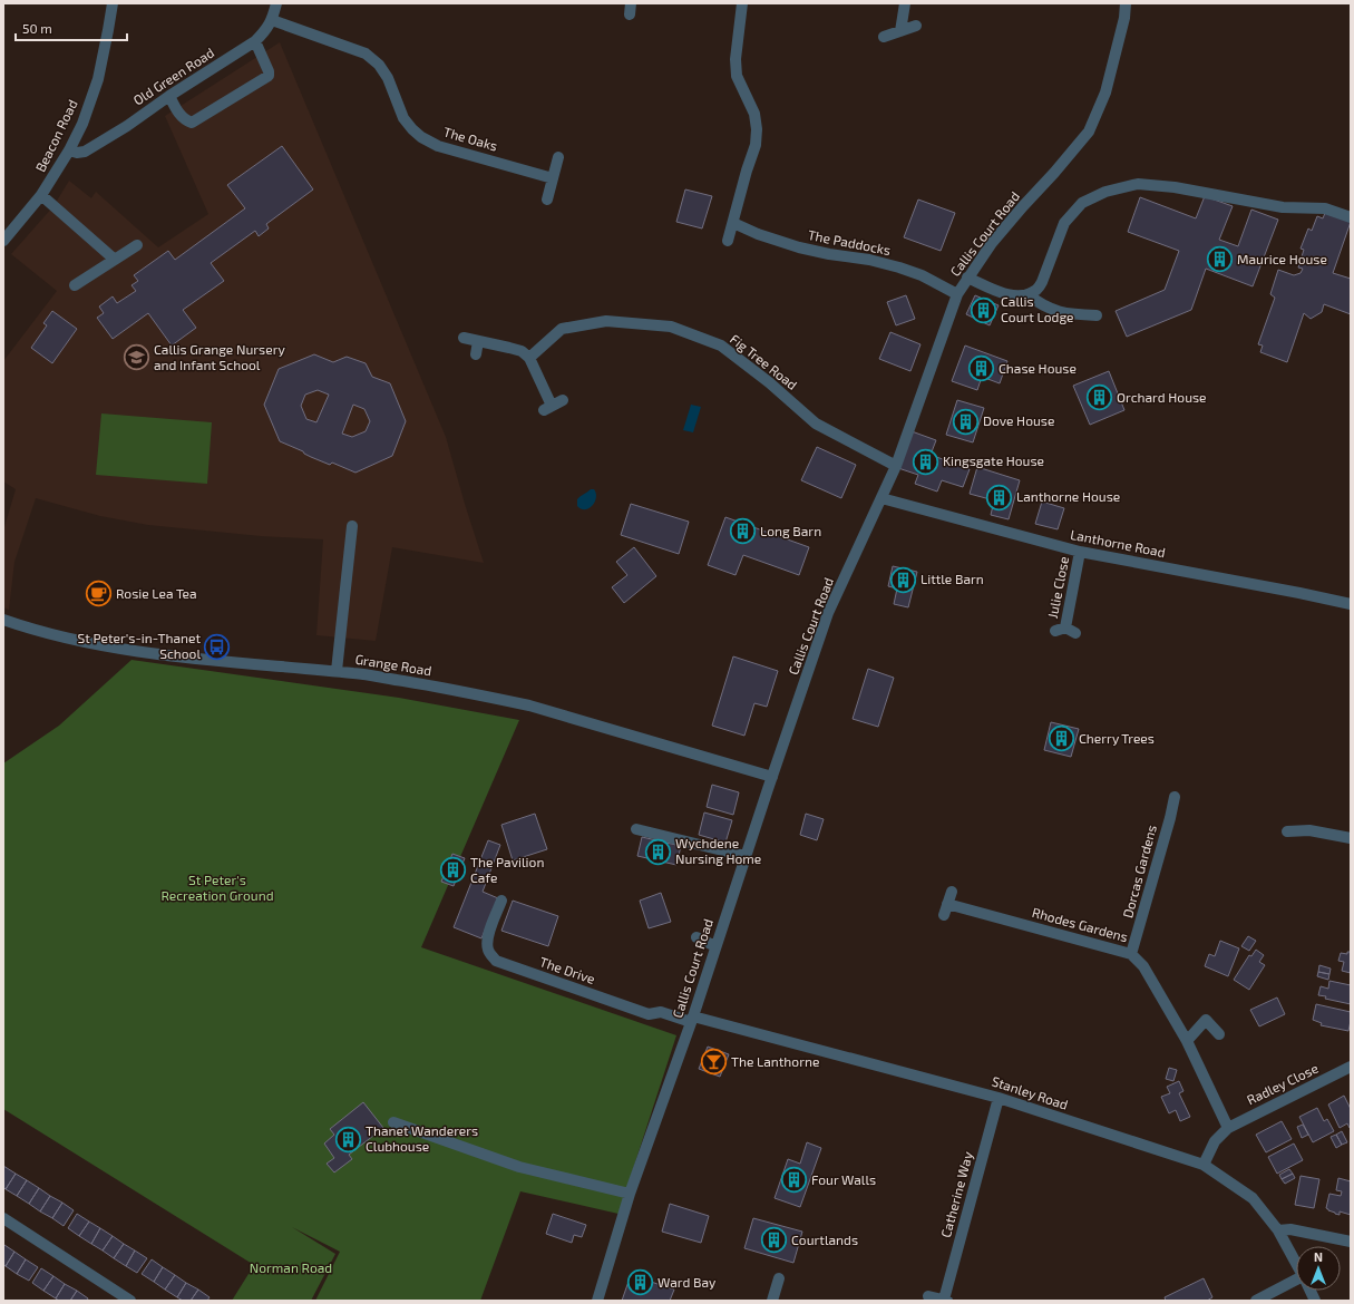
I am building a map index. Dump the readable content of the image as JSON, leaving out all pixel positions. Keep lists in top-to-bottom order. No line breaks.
{"streets":{"street":["Old Green Road","Beacon Road","The Oaks","Callis Court Road","The Paddocks","Fig Tree Road","Lanthorne Road","Julie Close","Grange Road","Dorcas Gardens","Rhodes Gardens","The Drive","Radley Close","Stanley Road","Catherine Way"]},"crossings":[["Old Green Road","Beacon Road"],["Old Green Road","The Oaks"],["Callis Court Road","The Paddocks"],["Callis Court Road","Fig Tree Road"],["Callis Court Road","Lanthorne Road"],["Callis Court Road","Grange Road"],["Callis Court Road","The Drive"],["Callis Court Road","Stanley Road"],["Lanthorne Road","Julie Close"],["Dorcas Gardens","Rhodes Gardens"],["Rhodes Gardens","Radley Close"],["The Drive","Stanley Road"],["Stanley Road","Catherine Way"]],"parks":["St Peter's Recreation Ground","Norman Road"],"places":{"building":["Maurice House","Callis Court Lodge","Chase House","Orchard House","Dove House","Kingsgate House","Lanthorne House","Long Barn","Little Barn","Cherry Trees","Wychdene Nursing Home","The Pavilion Cafe","Thanet Wanderers Clubhouse","Four Walls","Courtlands","Ward Bay"],"school or university":["Callis Grange Nursery and Infant School"],"cafe":["Rosie Lea Tea"],"bus stop":["St Peter's-in-Thanet School"],"bar":["The Lanthorne"]},"scale_bar":"50 m","north":"top"}
